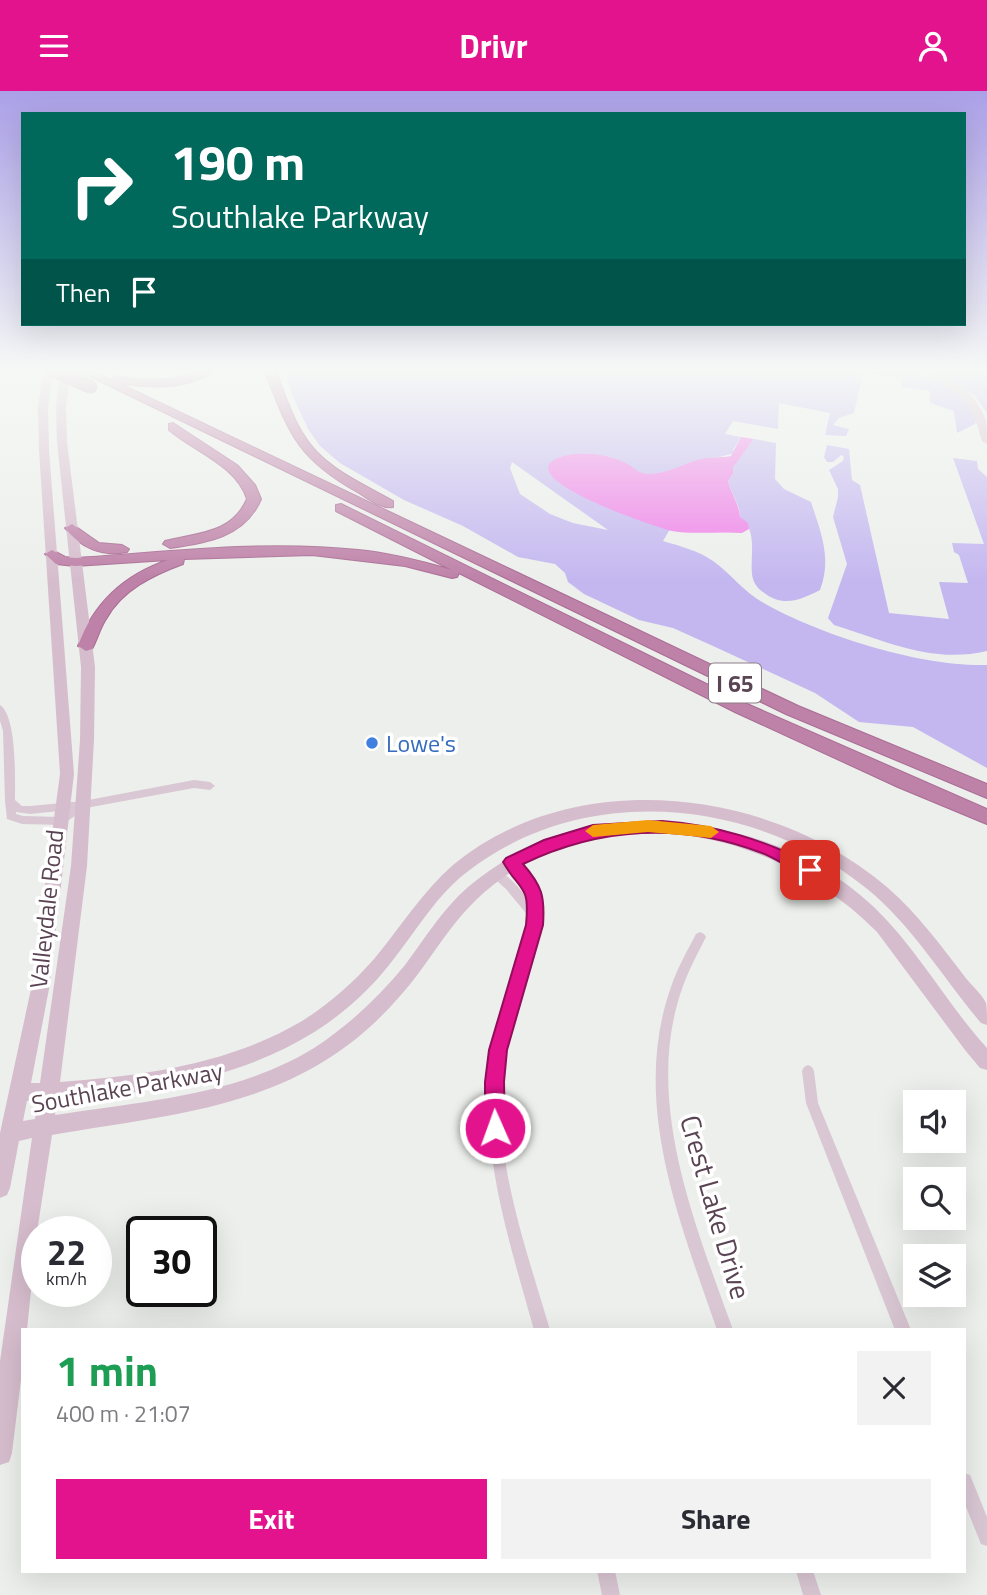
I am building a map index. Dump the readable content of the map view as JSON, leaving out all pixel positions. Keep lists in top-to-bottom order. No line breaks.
{"streets":{"highway":["I 65"],"main road":["Valleydale Road","Southlake Parkway"],"street":["Crest Lake Drive"]},"crossings":[["Valleydale Road","Southlake Parkway"]],"places":["Lowe's"],"page":{"header":"Drivr","turn":["190 m","Southlake Parkway"],"then":"Then","speed":"22 km/h","limit":"30","heading":["1 min","400 m · 21:07"],"buttons":["Exit","Share"]}}
